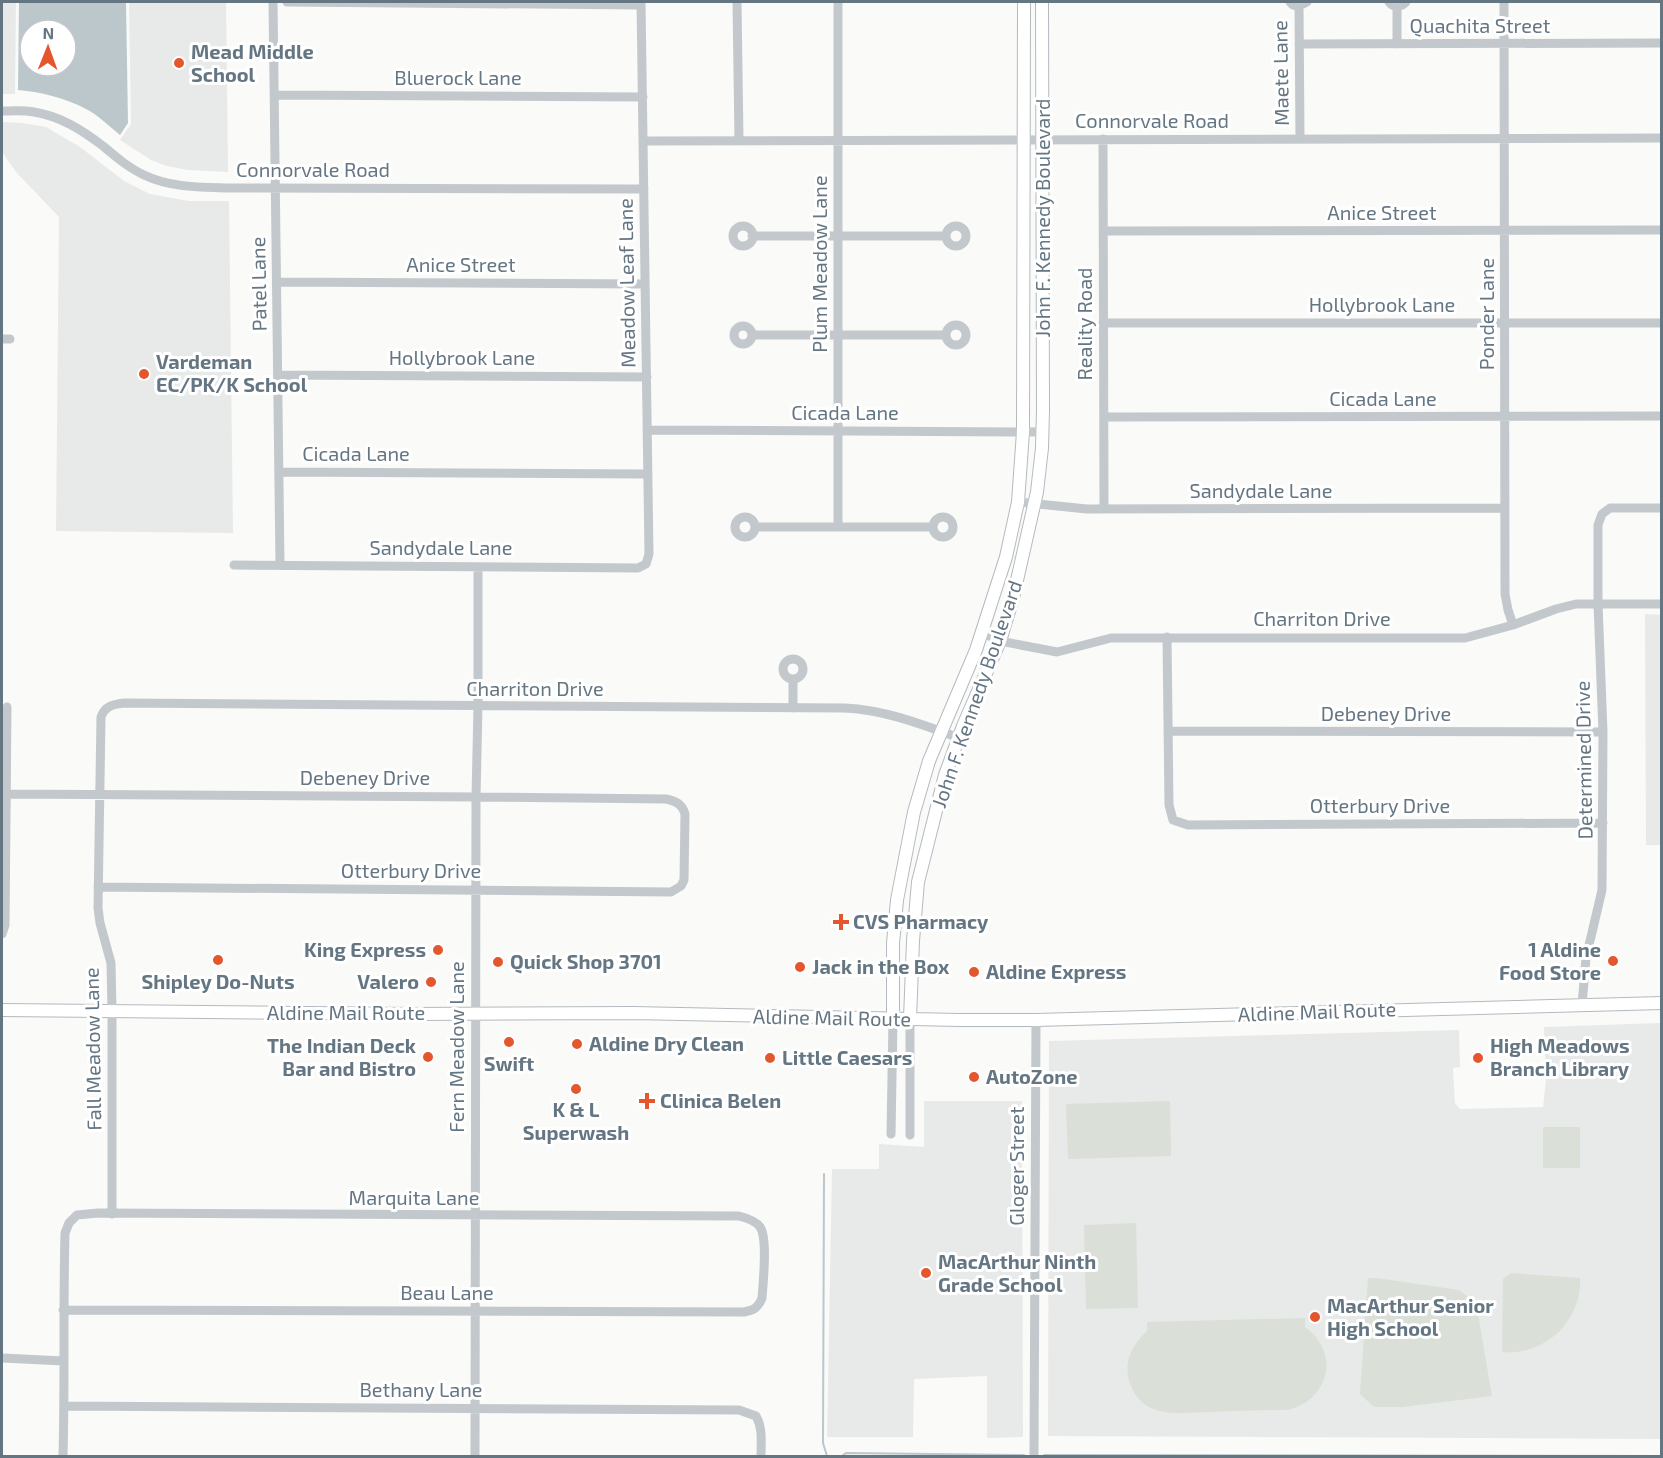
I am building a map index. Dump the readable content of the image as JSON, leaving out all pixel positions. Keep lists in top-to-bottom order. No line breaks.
{"streets":{"main road":["John F. Kennedy Boulevard","Aldine Mail Route"],"street":["Quachita Street","Maete Lane","Bluerock Lane","Connorvale Road","Anice Street","Plum Meadow Lane","Meadow Leaf Lane","Patel Lane","Hollybrook Lane","Ponder Lane","Reality Road","Cicada Lane","Sandydale Lane","Charriton Drive","Debeney Drive","Determined Drive","Otterbury Drive","Fern Meadow Lane","Fall Meadow Lane","Gloger Street","Marquita Lane","Beau Lane","Bethany Lane"]},"crossings":[["Quachita Street","Maete Lane"],["Quachita Street","Ponder Lane"],["Maete Lane","Connorvale Road"],["Bluerock Lane","Meadow Leaf Lane"],["Bluerock Lane","Patel Lane"],["Connorvale Road","John F. Kennedy Boulevard"],["Connorvale Road","Plum Meadow Lane"],["Connorvale Road","Meadow Leaf Lane"],["Connorvale Road","Patel Lane"],["Connorvale Road","Ponder Lane"],["Connorvale Road","Reality Road"],["Anice Street","Meadow Leaf Lane"],["Anice Street","Patel Lane"],["Anice Street","Ponder Lane"],["Anice Street","Reality Road"],["John F. Kennedy Boulevard","Cicada Lane"],["John F. Kennedy Boulevard","Sandydale Lane"],["John F. Kennedy Boulevard","Charriton Drive"],["John F. Kennedy Boulevard","Aldine Mail Route"],["Plum Meadow Lane","Cicada Lane"],["Meadow Leaf Lane","Hollybrook Lane"],["Meadow Leaf Lane","Cicada Lane"],["Meadow Leaf Lane","Sandydale Lane"],["Patel Lane","Hollybrook Lane"],["Patel Lane","Cicada Lane"],["Patel Lane","Sandydale Lane"],["Hollybrook Lane","Ponder Lane"],["Hollybrook Lane","Reality Road"],["Ponder Lane","Cicada Lane"],["Ponder Lane","Sandydale Lane"],["Ponder Lane","Charriton Drive"],["Reality Road","Cicada Lane"],["Reality Road","Sandydale Lane"],["Sandydale Lane","Fern Meadow Lane"],["Charriton Drive","Determined Drive"],["Charriton Drive","Fern Meadow Lane"],["Charriton Drive","Fall Meadow Lane"],["Debeney Drive","Determined Drive"],["Debeney Drive","Otterbury Drive"],["Debeney Drive","Fern Meadow Lane"],["Debeney Drive","Fall Meadow Lane"],["Determined Drive","Otterbury Drive"],["Determined Drive","Aldine Mail Route"],["Otterbury Drive","Fern Meadow Lane"],["Otterbury Drive","Fall Meadow Lane"],["Aldine Mail Route","Fern Meadow Lane"],["Aldine Mail Route","Fall Meadow Lane"],["Aldine Mail Route","Gloger Street"],["Fern Meadow Lane","Marquita Lane"],["Fern Meadow Lane","Beau Lane"],["Fern Meadow Lane","Bethany Lane"],["Fall Meadow Lane","Marquita Lane"],["Marquita Lane","Beau Lane"]],"places":{"other":["Mead Middle School","Vardeman EC/PK/K School","King Express","Shipley Do-Nuts","1 Aldine Food Store","Quick Shop 3701","Jack in the Box","Aldine Express","Valero","Swift","Aldine Dry Clean","The Indian Deck Bar and Bistro","Little Caesars","High Meadows Branch Library","AutoZone","K & L Superwash","MacArthur Ninth Grade School","MacArthur Senior High School"],"health":["CVS Pharmacy","Clinica Belen"]},"north":"top"}
